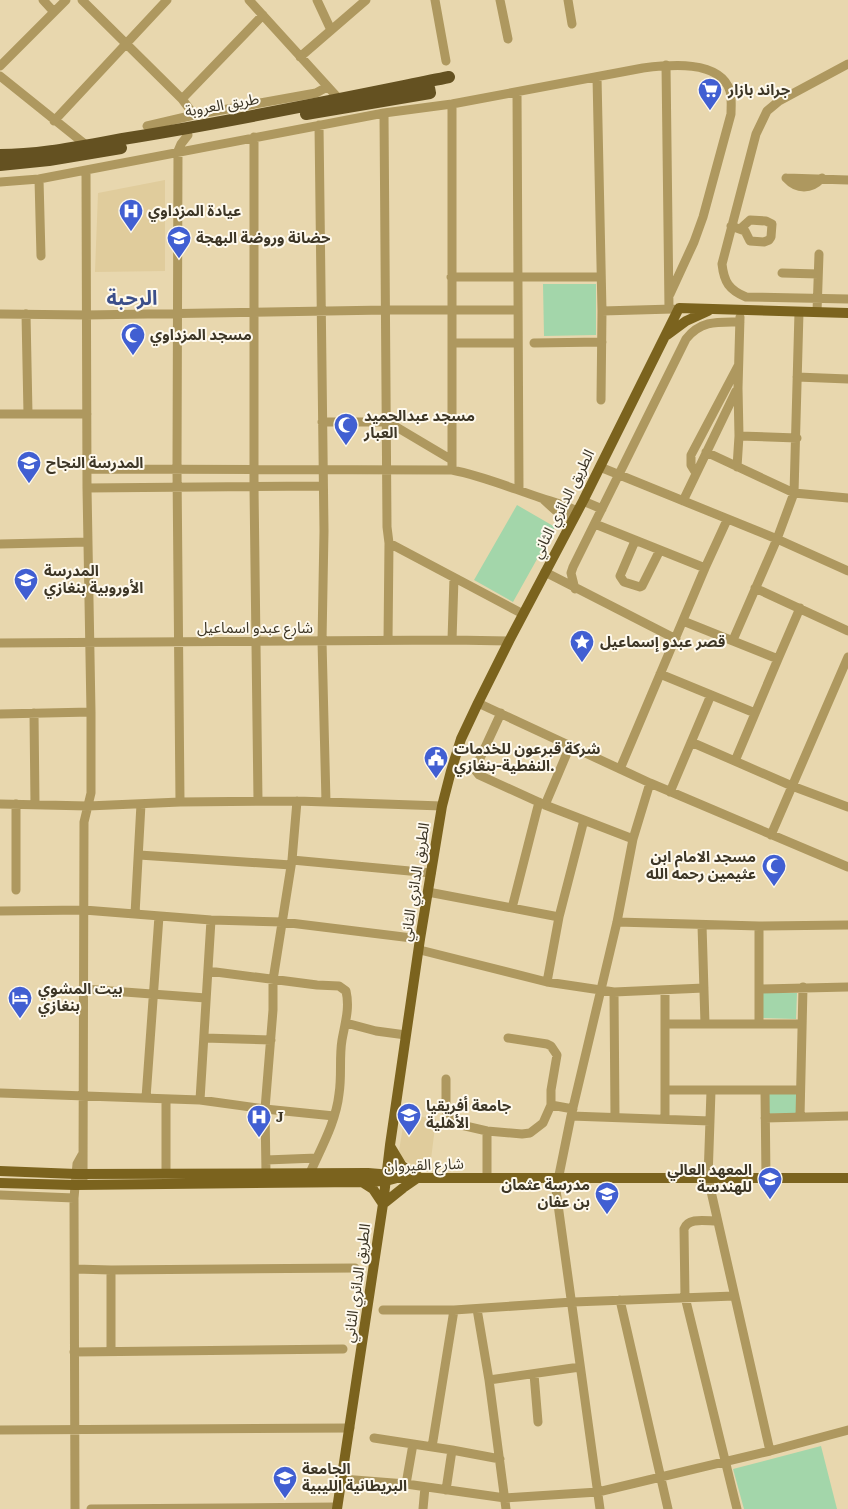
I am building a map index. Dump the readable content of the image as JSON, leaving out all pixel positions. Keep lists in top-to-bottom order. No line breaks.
{"streets":{"highway":["طريق العروبة"],"main road":["الطريق الدائري الثاني","شارع القيروان"],"street":["شارع عبدو اسماعيل"]},"crossings":[["الطريق الدائري الثاني","شارع عبدو اسماعيل"],["الطريق الدائري الثاني","شارع القيروان"]],"districts":["الرحبة"],"places":{"supermarket":["جراند بازار"],"hospital":["عيادة المزداوي","J"],"school or university":["حضانة وروضة البهجة","المدرسة النجاح","المدرسة الأوروبية بنغازي","جامعة أفريقيا الأهلية","المعهد العالي للهندسة","مدرسة عثمان بن عفان","الجامعة البريطانية الليبية"],"mosque":["مسجد المزداوي","مسجد عبدالحميد العبار","مسجد الامام ابن عثيمين رحمه الله"],"place":["قصر عبدو إسماعيل"],"public building":["شركة قبرعون للخدمات النفطية-بنغازي."],"hotel":["بيت المشوي بنغازي"]}}
